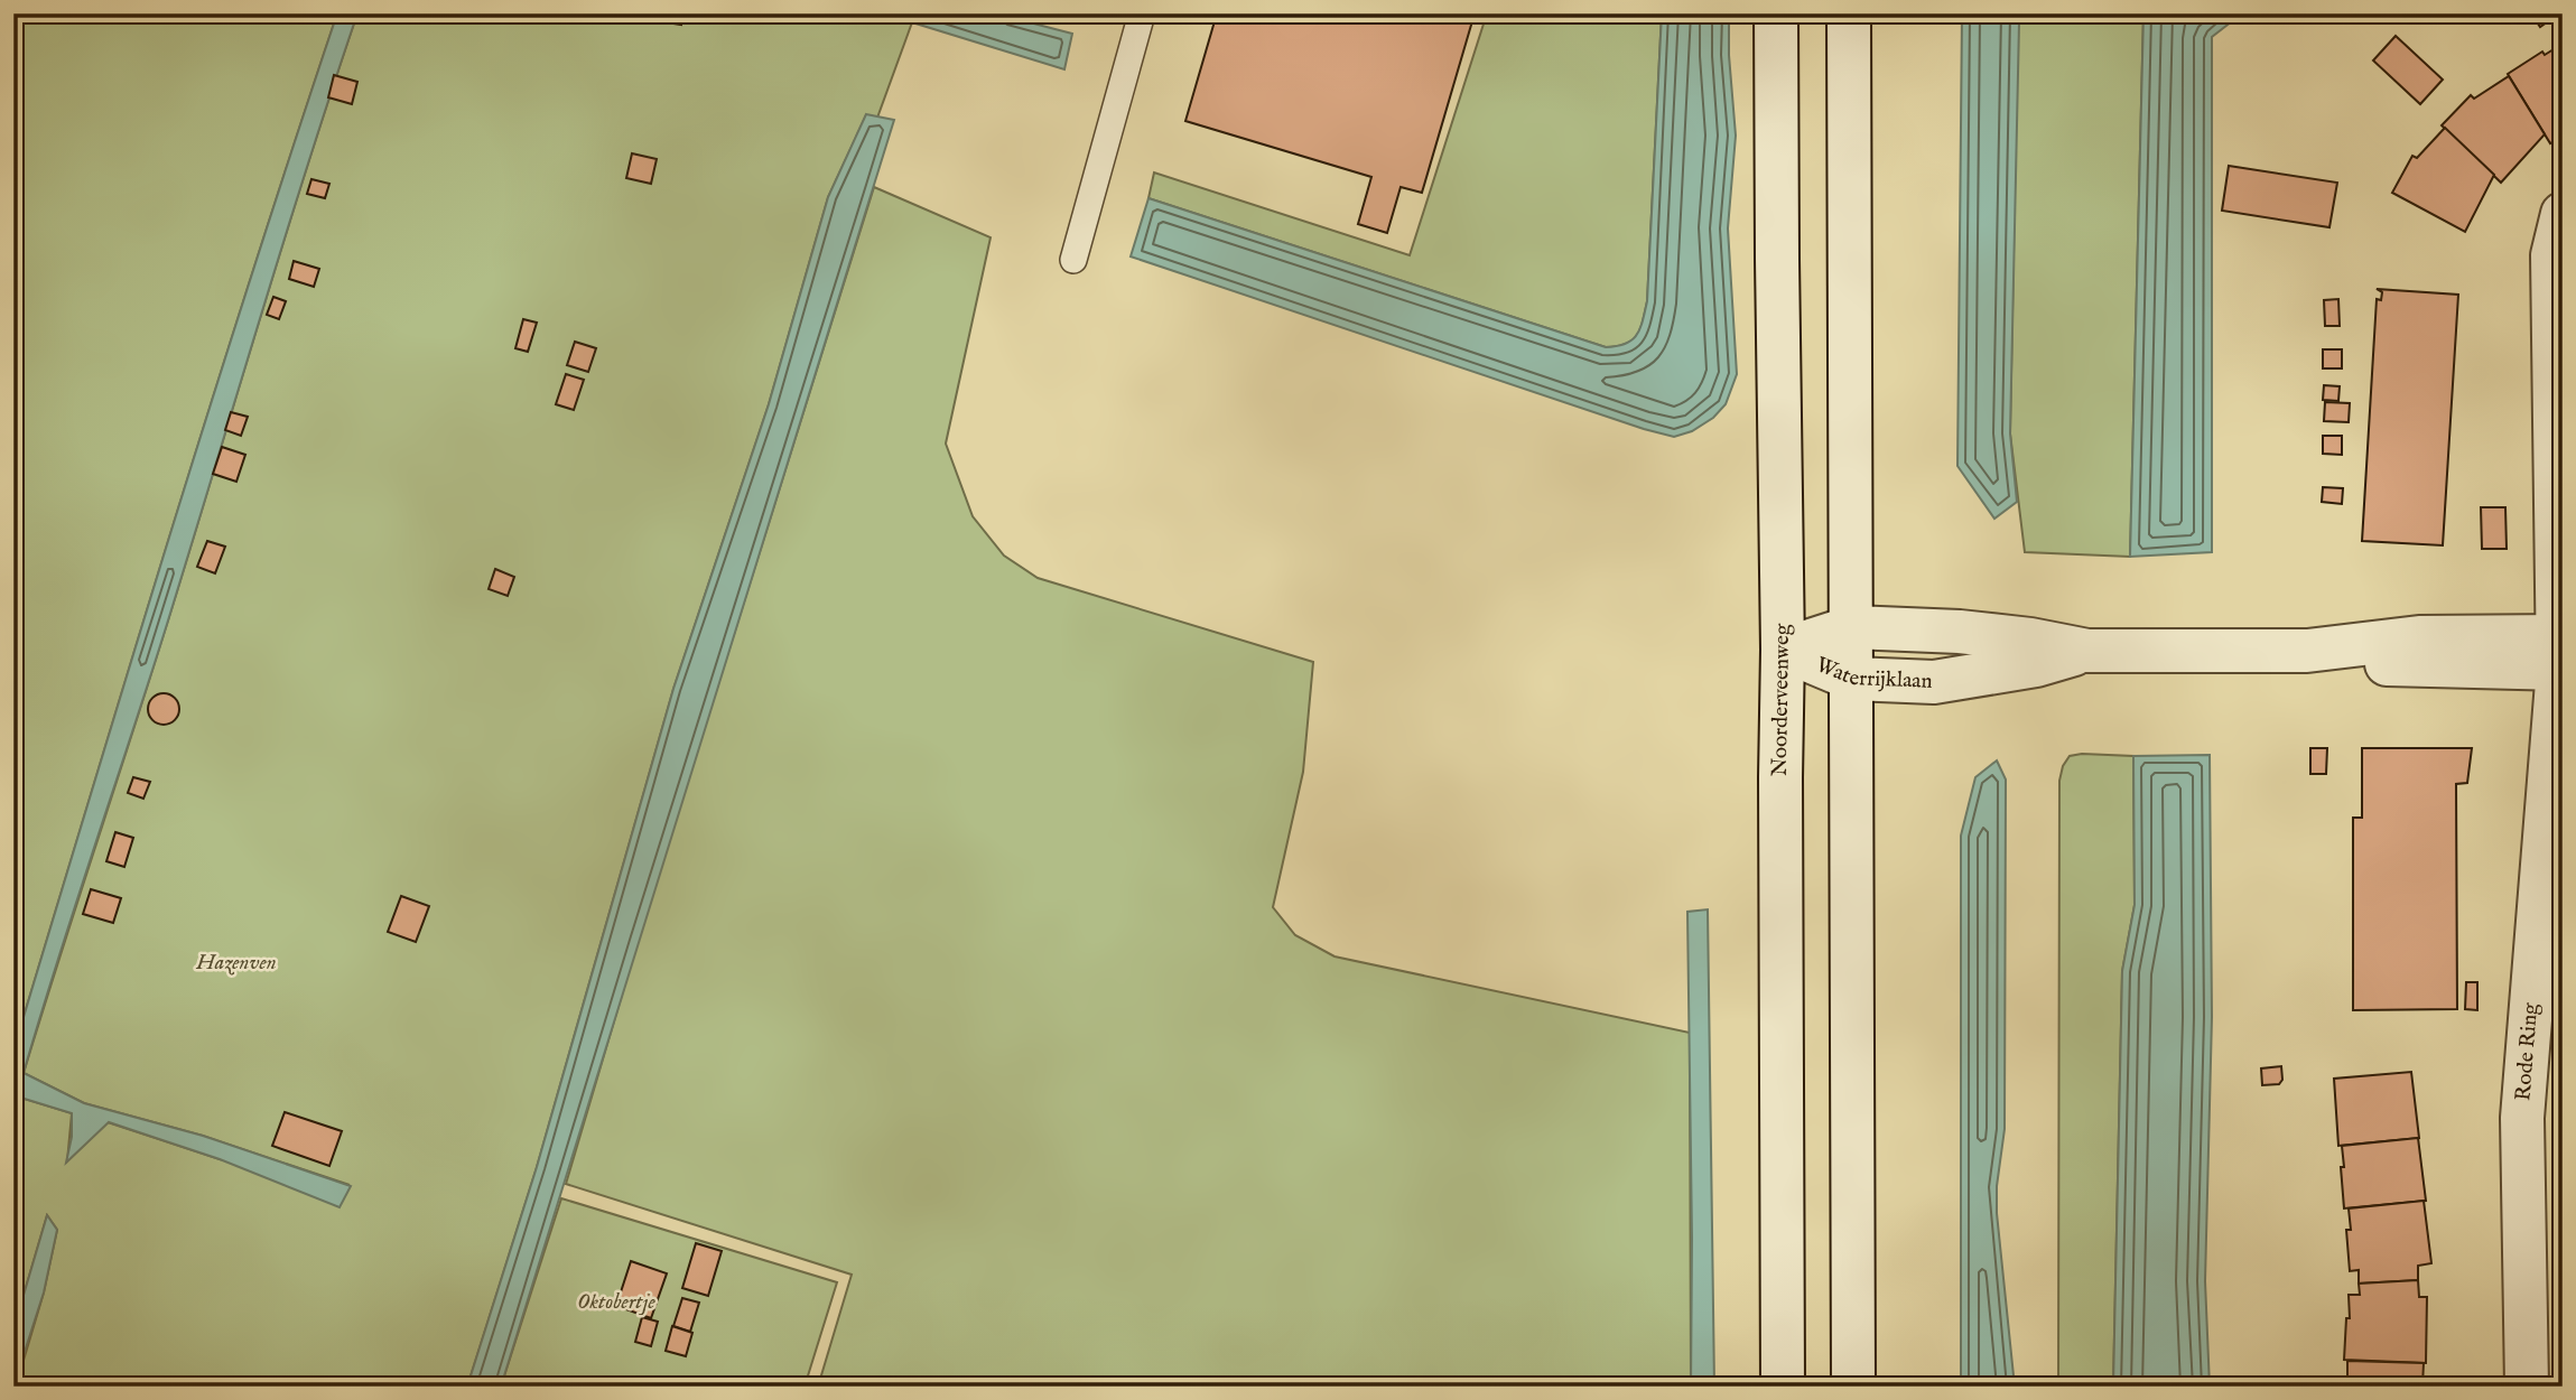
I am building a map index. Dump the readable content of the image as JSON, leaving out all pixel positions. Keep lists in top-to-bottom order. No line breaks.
{"streets":{"street":["Waterrijklaan","Noorderveenweg","Rode Ring"]},"crossings":[["Waterrijklaan","Noorderveenweg"],["Waterrijklaan","Rode Ring"]],"parks":["Hazenven","Oktobertje"]}
